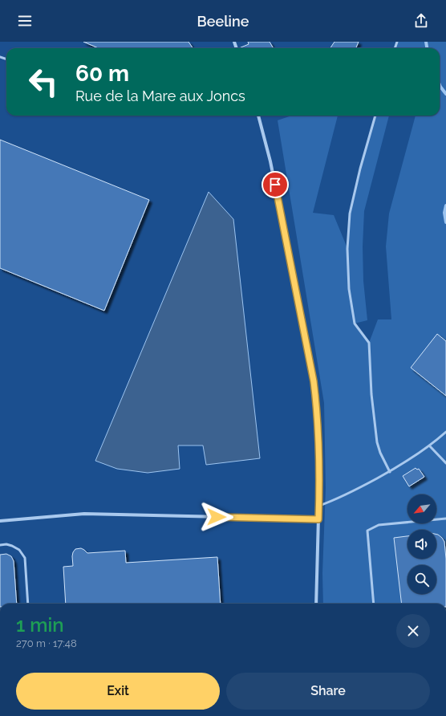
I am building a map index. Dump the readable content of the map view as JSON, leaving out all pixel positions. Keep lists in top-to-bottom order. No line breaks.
{"north":"bottom left","page":{"header":"Beeline","turn":["60 m","Rue de la Mare aux Joncs"],"heading":["1 min","270 m · 17:48"],"buttons":["Exit","Share"]}}
